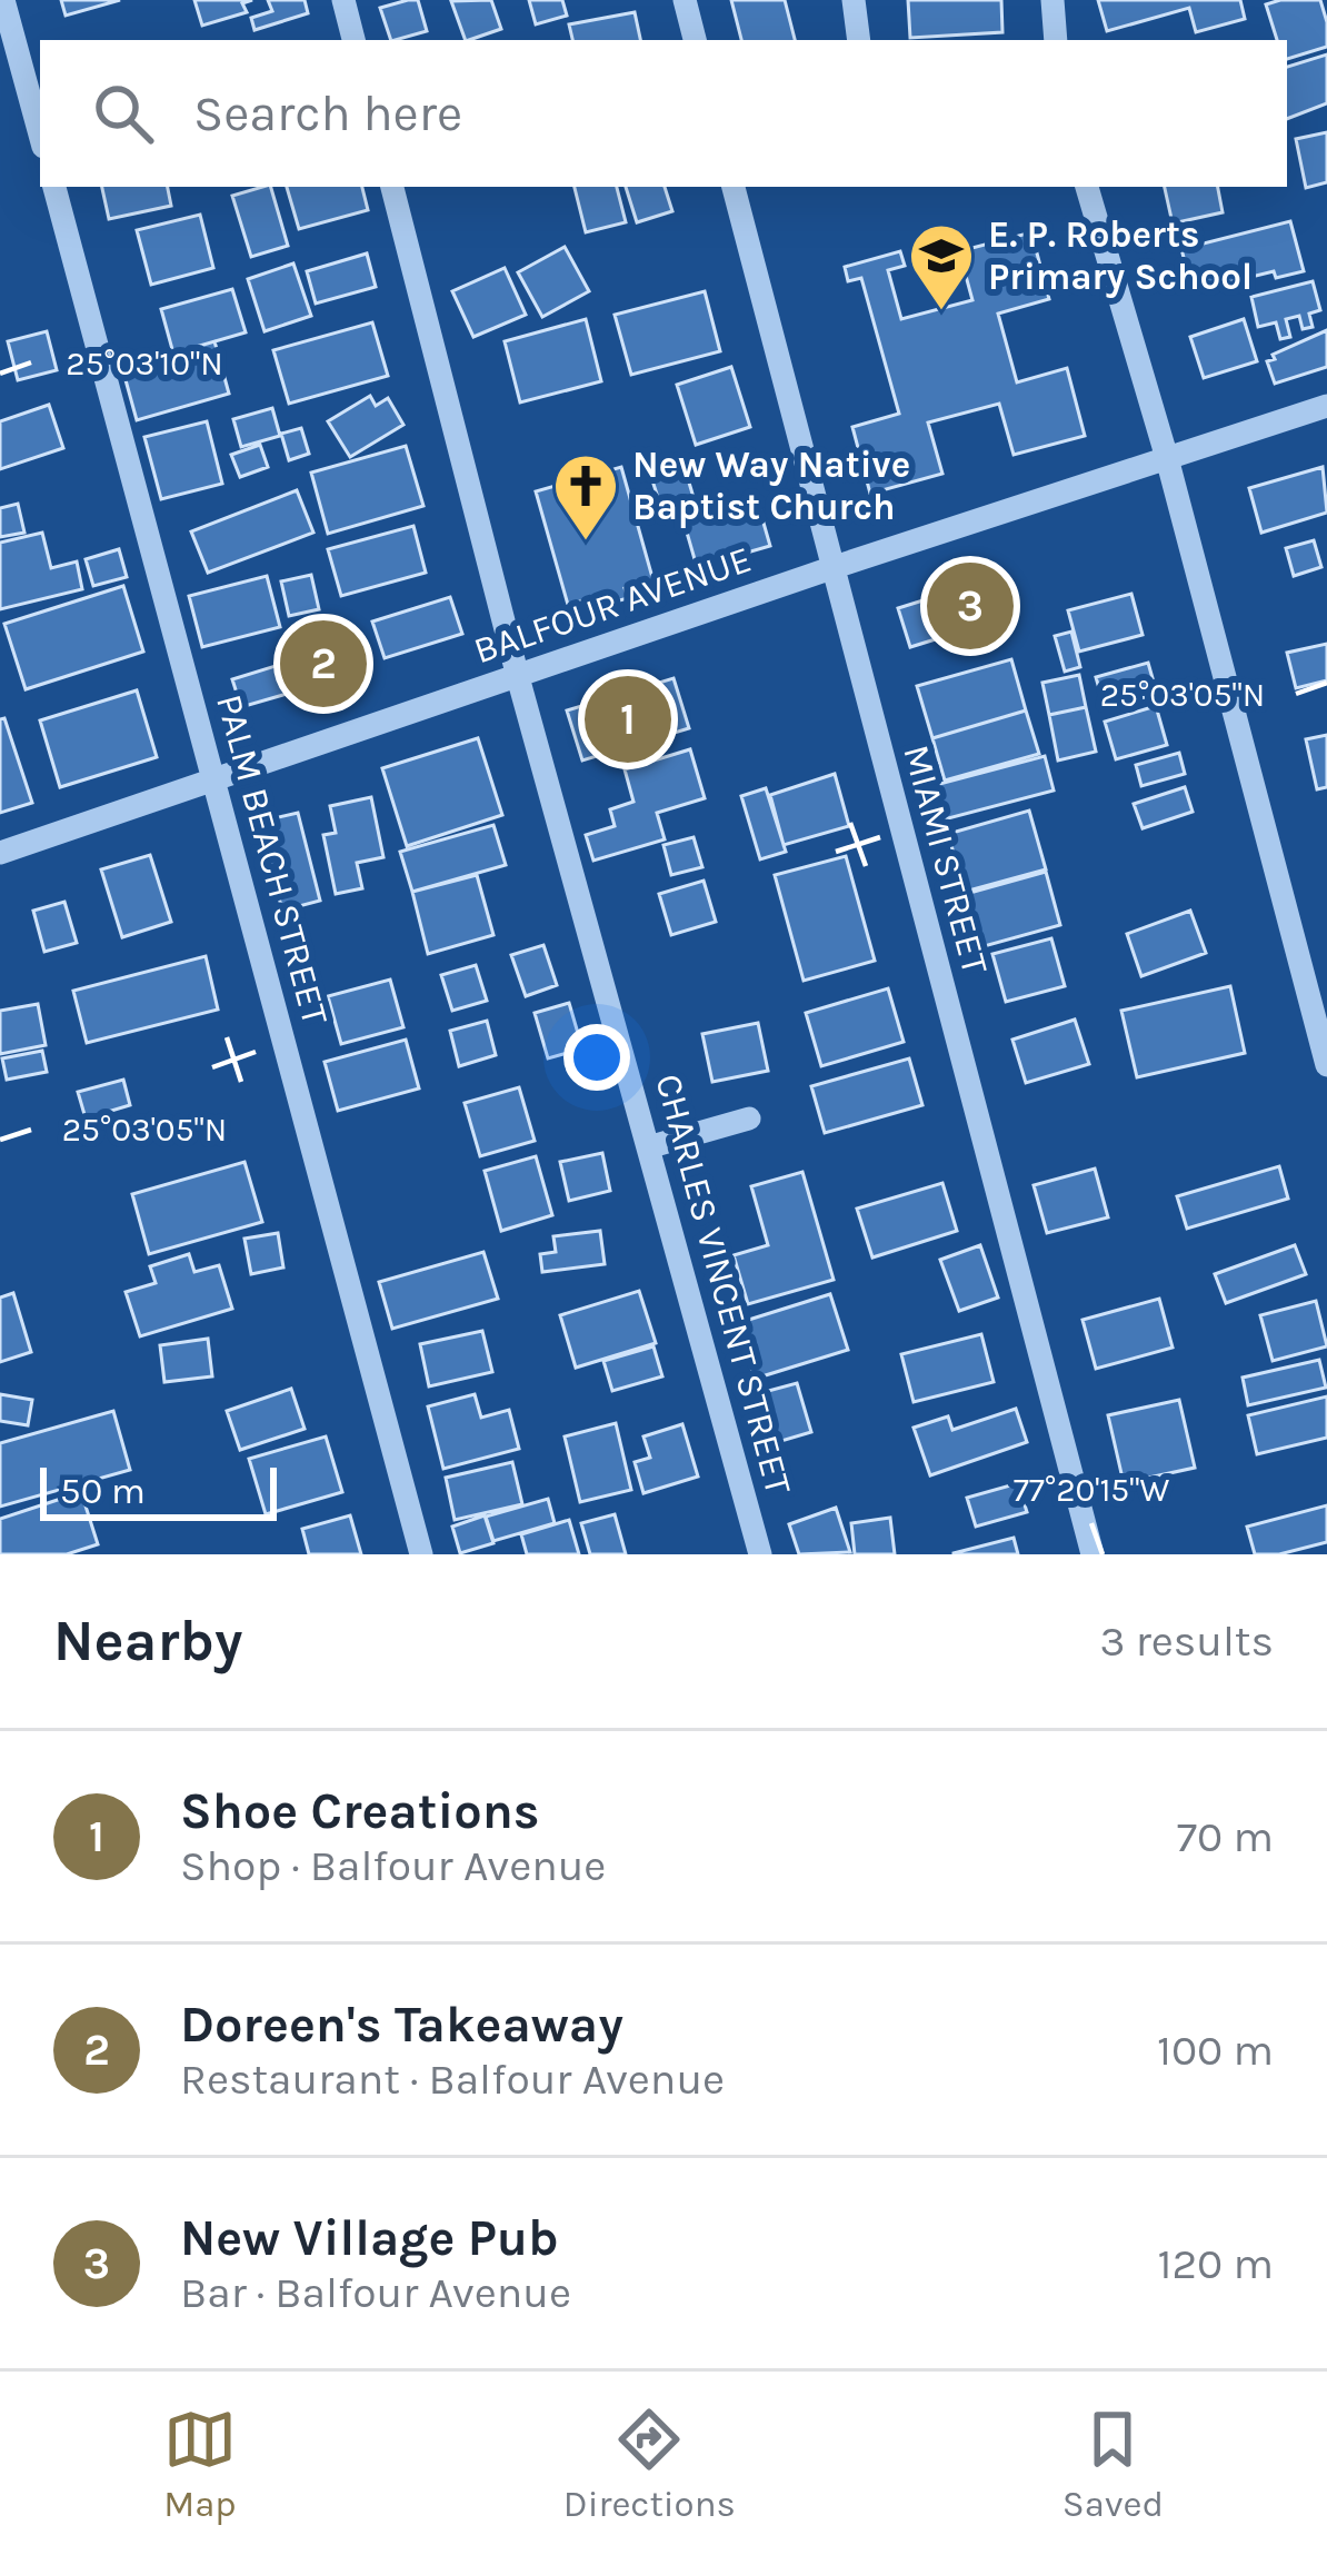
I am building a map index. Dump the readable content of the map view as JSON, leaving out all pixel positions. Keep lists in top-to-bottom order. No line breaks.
{"streets":{"street":["BALFOUR AVENUE","PALM BEACH STREET","MIAMI STREET","CHARLES VINCENT STREET"]},"crossings":[["BALFOUR AVENUE","PALM BEACH STREET"],["BALFOUR AVENUE","MIAMI STREET"],["BALFOUR AVENUE","CHARLES VINCENT STREET"]],"places":{"school or university":["E. P. Roberts Primary School"],"church":["New Way Native Baptist Church"]},"scale_bar":"50 m","page":{"search":"Search here","pins":["3","2","1"],"scale":"50 m","heading":["Nearby","3 results"],"list":[{"mark":"1","name":"Shoe Creations","note":"Shop · Balfour Avenue","value":"70 m"},{"mark":"2","name":"Doreen's Takeaway","note":"Restaurant · Balfour Avenue","value":"100 m"},{"mark":"3","name":"New Village Pub","note":"Bar · Balfour Avenue","value":"120 m"}],"nav":["Map","Directions","Saved"]},"coordinates":["25°03'10\"N","25°03'05\"N","77°20'15\"W"]}
